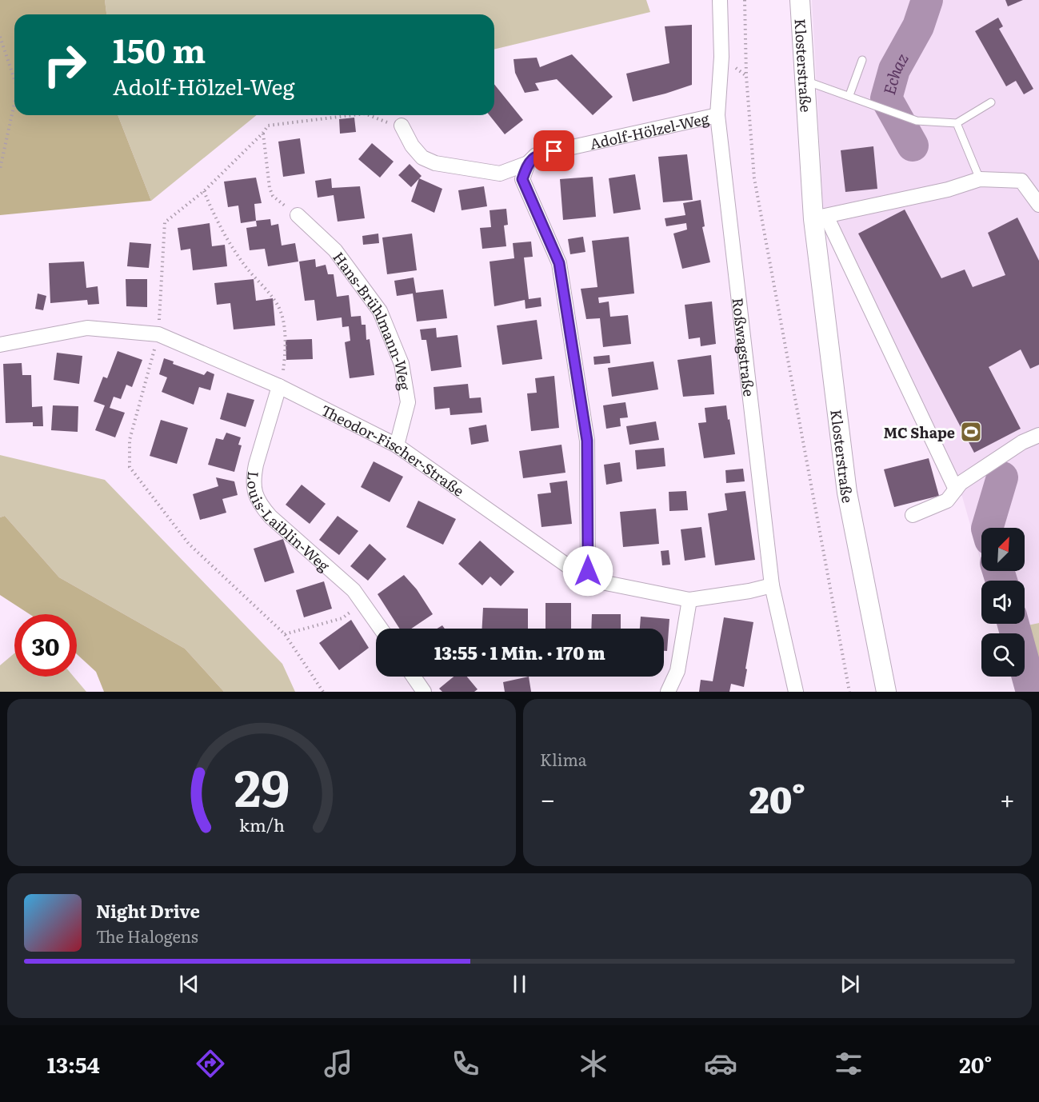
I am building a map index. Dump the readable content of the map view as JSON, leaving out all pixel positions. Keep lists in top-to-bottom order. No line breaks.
{"streets":{"main road":["Klosterstraße"],"street":["Adolf-Hölzel-Weg","Hans-Brühlmann-Weg","Roßwagstraße","Theodor-Fischer-Straße","Louis-Laiblin-Weg"]},"crossings":[["Adolf-Hölzel-Weg","Roßwagstraße"],["Hans-Brühlmann-Weg","Theodor-Fischer-Straße"],["Roßwagstraße","Theodor-Fischer-Straße"],["Theodor-Fischer-Straße","Louis-Laiblin-Weg"]],"water":["Echaz"],"places":{"sports":["MC Shape"]},"north":"top right","page":{"turn":["150 m","Adolf-Hölzel-Weg"],"limit":"30","trip":"13:55 · 1 Min. · 170 m","tile":"Klima","heat":["−","20°","+"],"song":["Night Drive","The Halogens"],"tabs":["13:54","20°"],"gauge":["29","km/h"]}}
